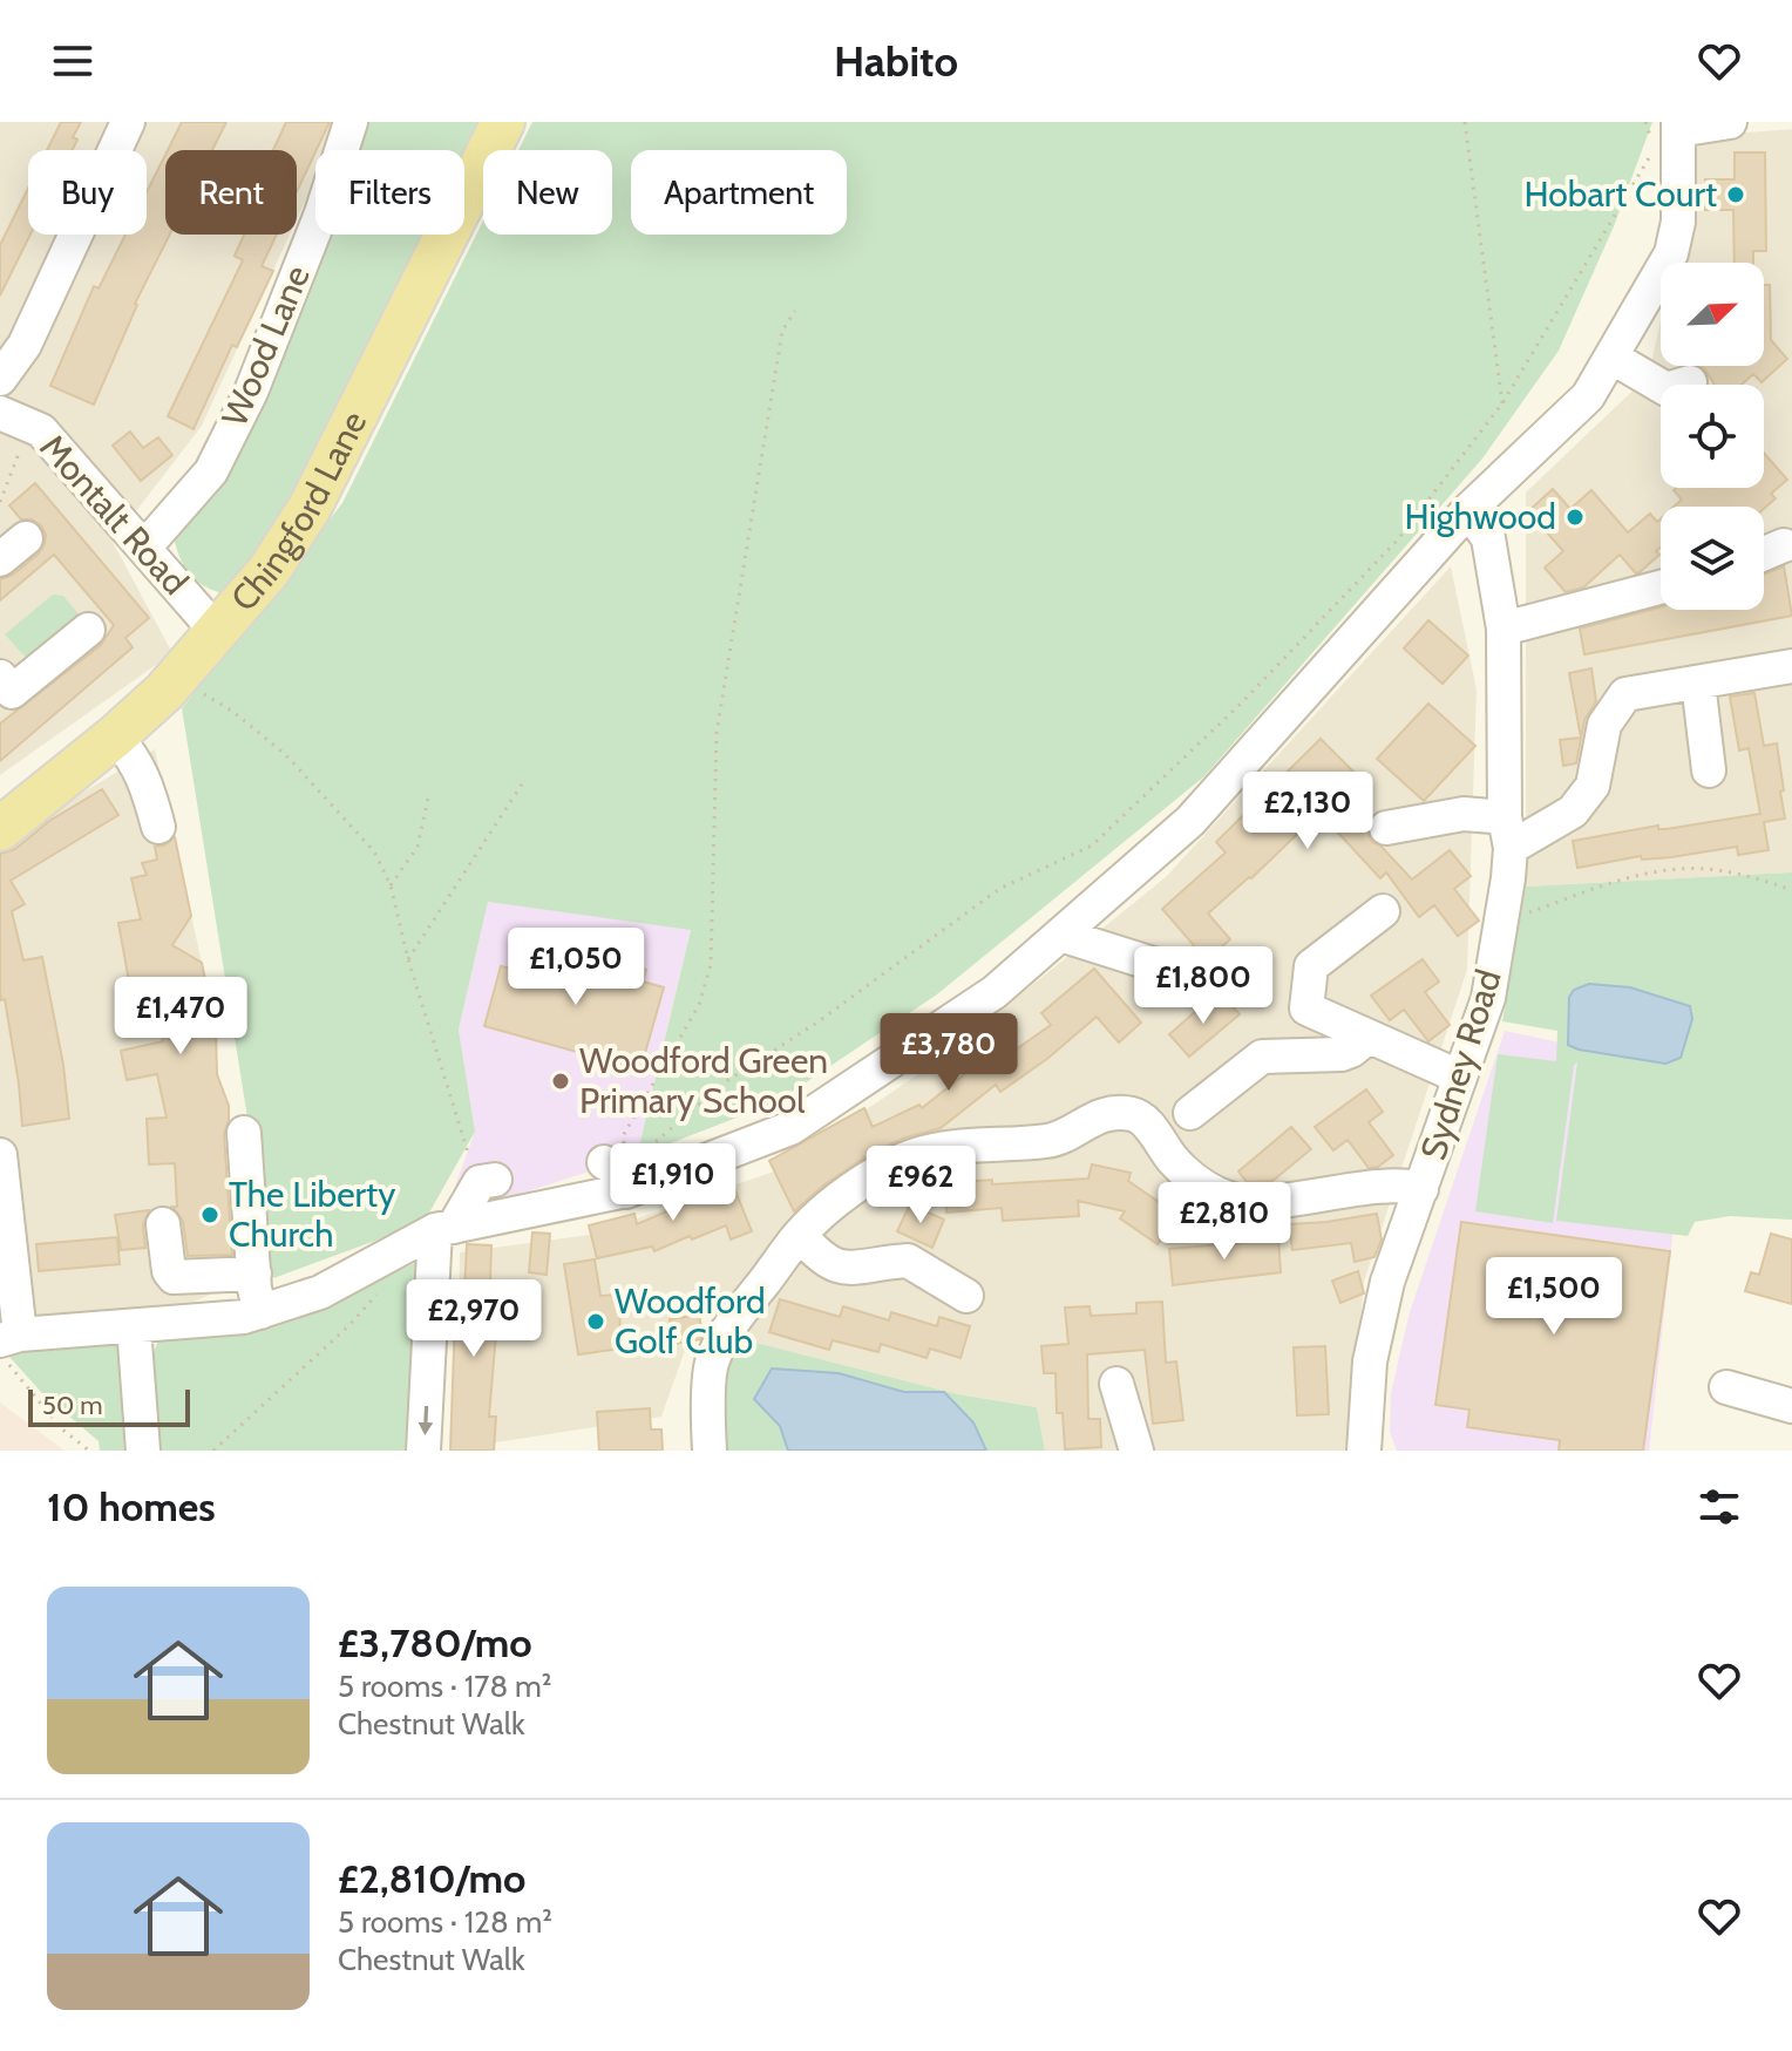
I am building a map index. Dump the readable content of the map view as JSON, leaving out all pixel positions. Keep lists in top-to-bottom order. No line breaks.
{"streets":{"main road":["Chingford Lane"],"street":["Wood Lane","Montalt Road","Sydney Road"]},"crossings":[["Wood Lane","Montalt Road"],["Chingford Lane","Montalt Road"]],"places":["Hobart Court","Highwood","Woodford Green Primary School","The Liberty Church","Woodford Golf Club"],"scale_bar":"50 m","north":"top right","page":{"header":"Habito","chip":["Buy","Rent","Filters","New","Apartment"],"price":["£2,130","£1,050","£1,800","£1,470","£3,780","£1,910","£962","£2,810","£1,500","£2,970"],"scale":"50 m","heading":"10 homes","list":[{"name":"£3,780/mo","note":"5 rooms · 178 m² · Chestnut Walk"},{"name":"£2,810/mo","note":"5 rooms · 128 m² · Chestnut Walk"}]}}
